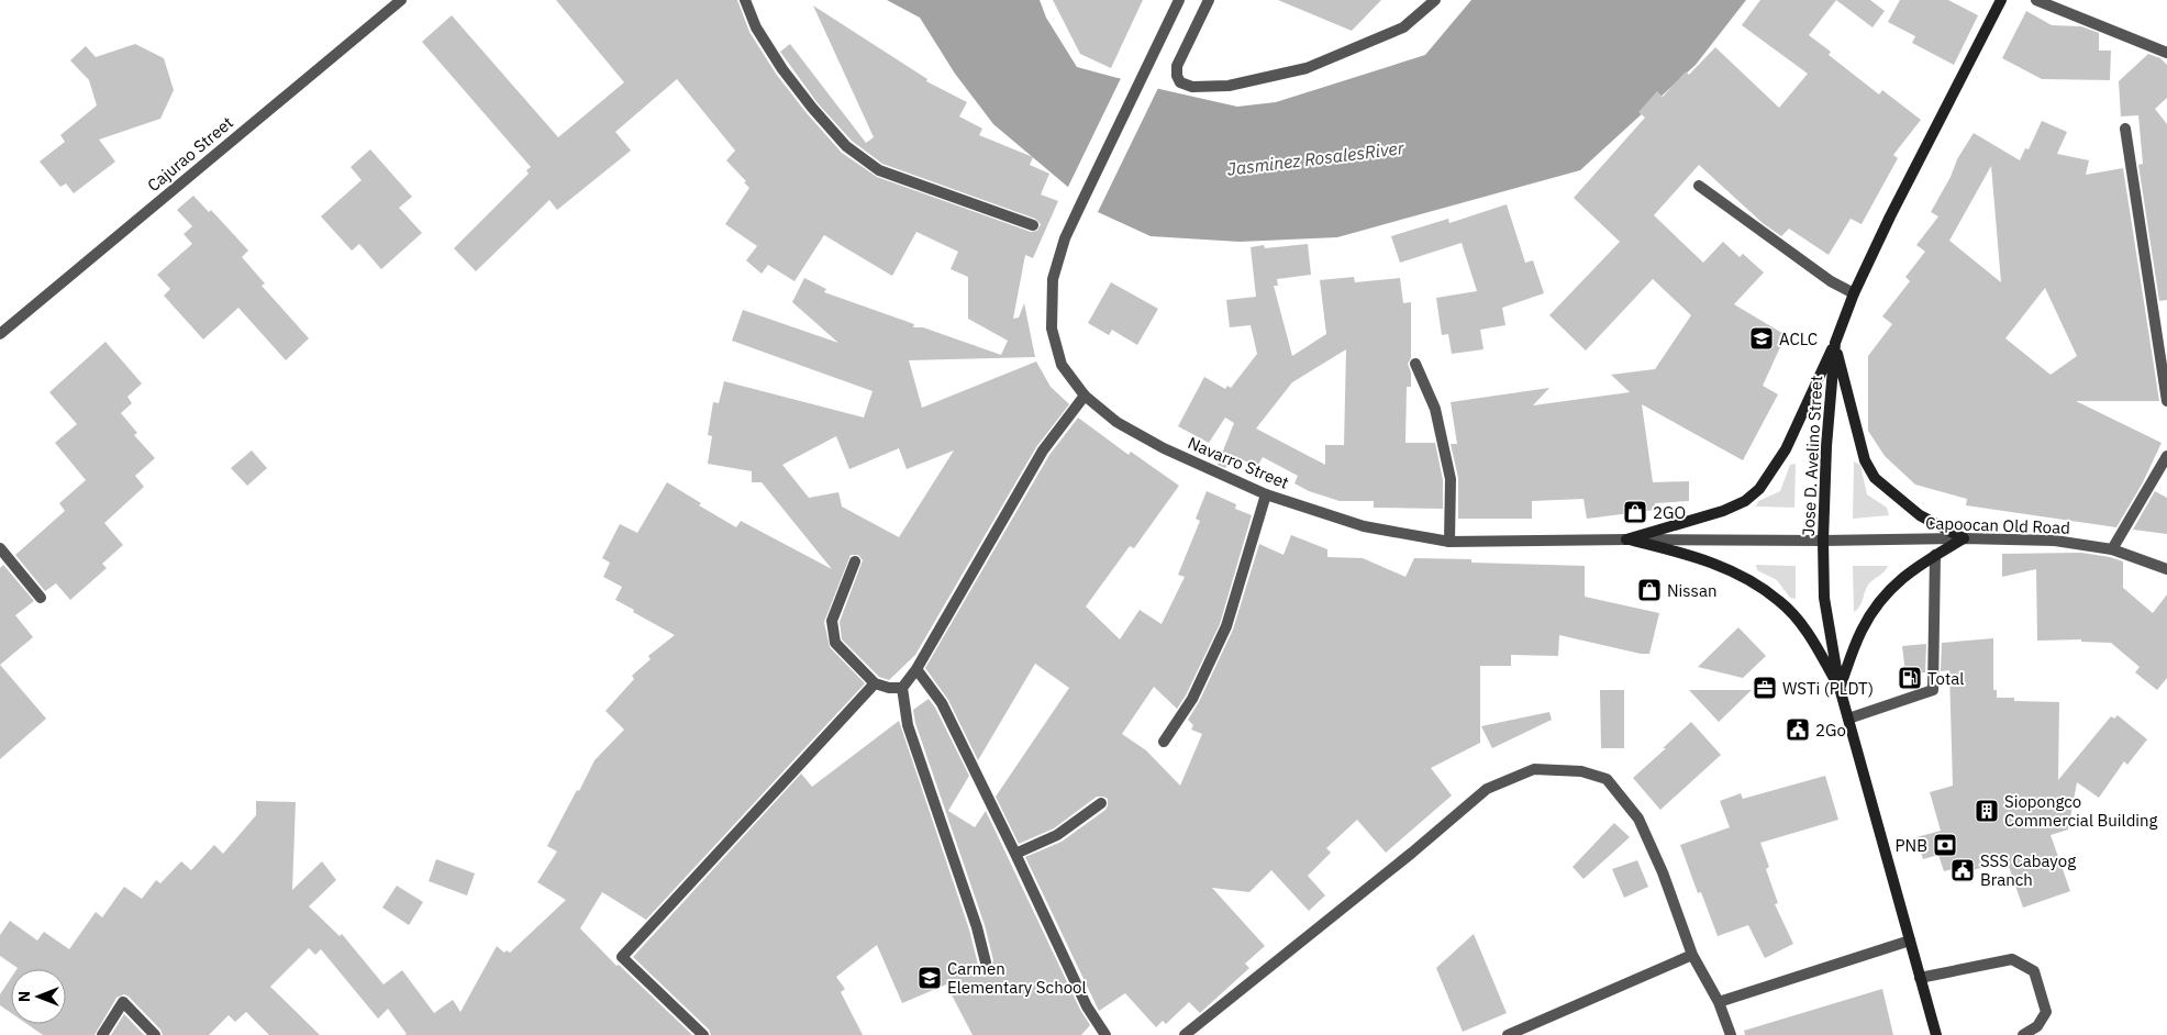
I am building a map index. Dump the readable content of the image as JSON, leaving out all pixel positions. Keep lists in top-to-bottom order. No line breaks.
{"streets":{"main road":["Jose D. Avelino Street"],"street":["Cajurao Street","Navarro Street","Capoocan Old Road"]},"crossings":[["Jose D. Avelino Street","Navarro Street"],["Jose D. Avelino Street","Capoocan Old Road"],["Navarro Street","Capoocan Old Road"]],"water":["Jasminez RosalesRiver"],"places":{"school or university":["ACLC","Carmen Elementary School"],"shop":["2GO","Nissan"],"fuel station":["Total"],"office":["WSTi (PLDT)"],"public building":["2Go","SSS Cabayog Branch"],"building":["Siopongco Commercial Building"],"bank":["PNB"]},"north":"left"}
